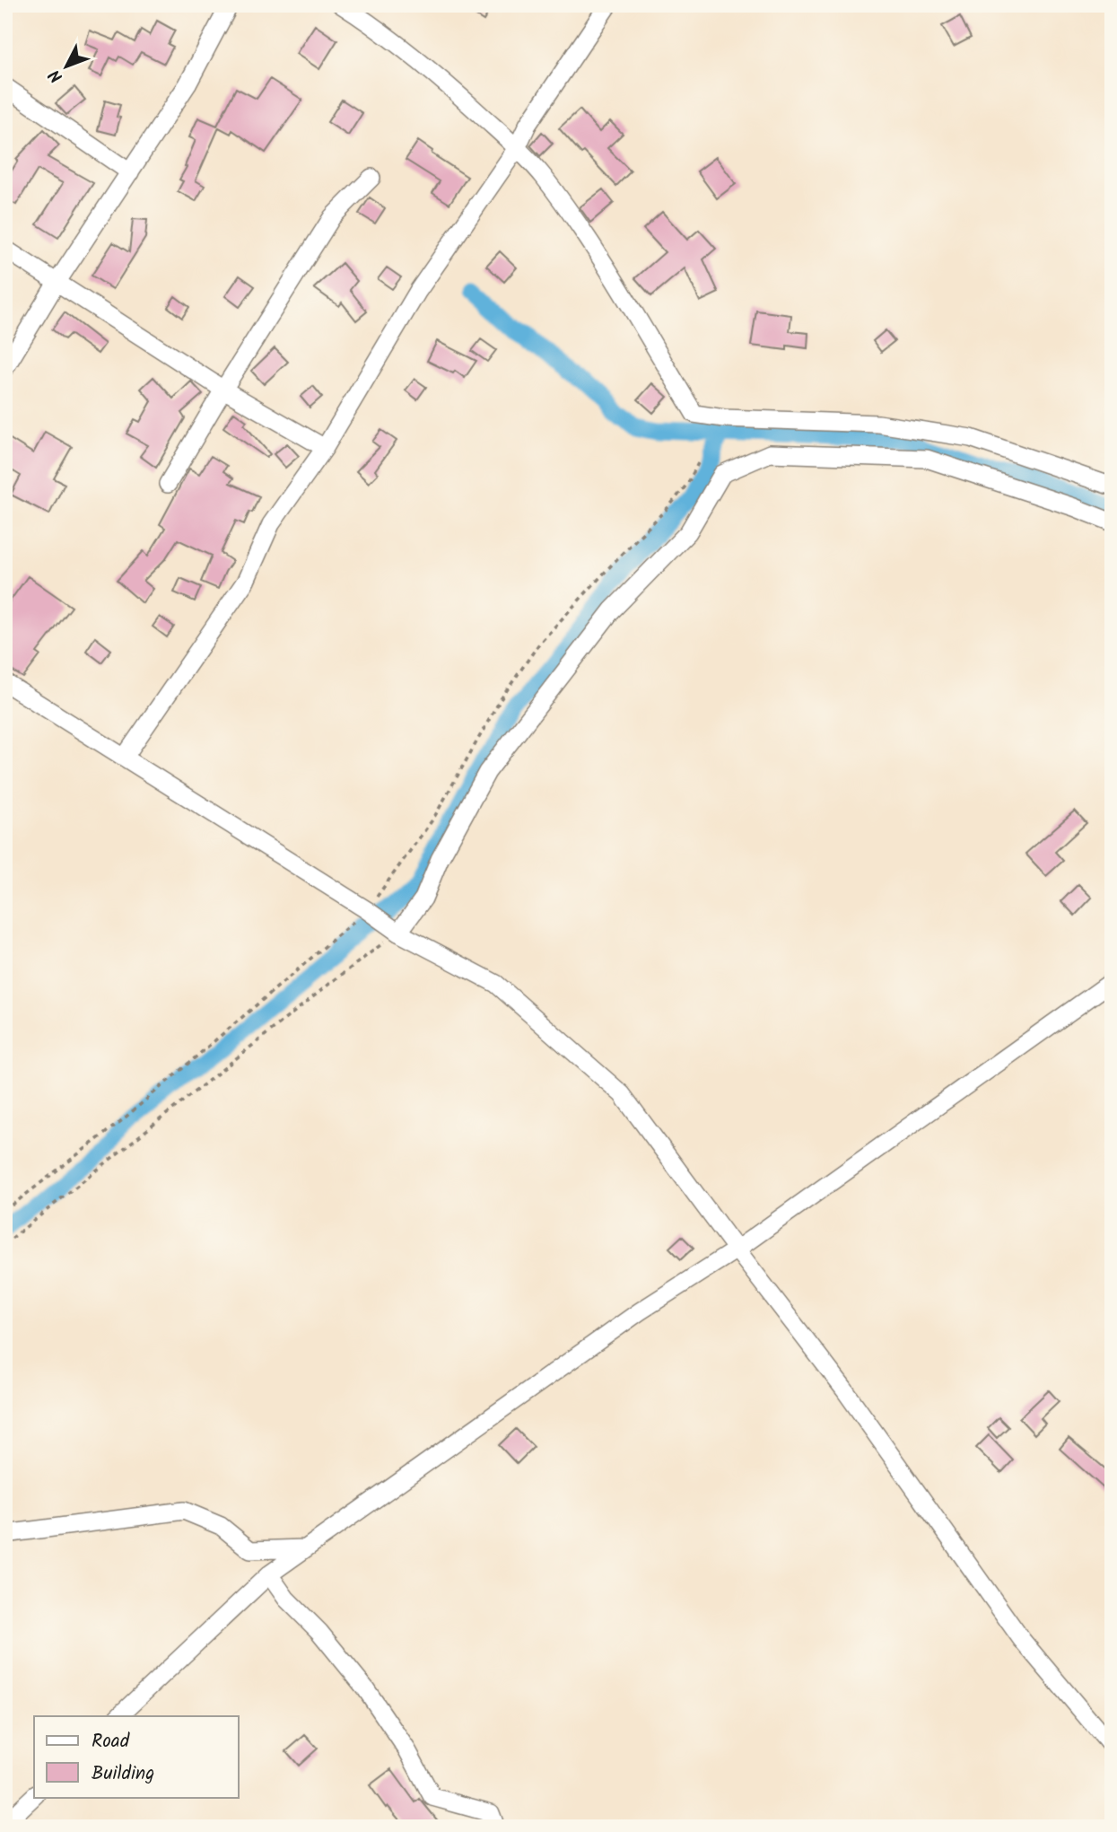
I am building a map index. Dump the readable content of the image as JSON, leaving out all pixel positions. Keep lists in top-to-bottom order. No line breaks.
{"legend":["Road","Building"],"north":"bottom left"}
